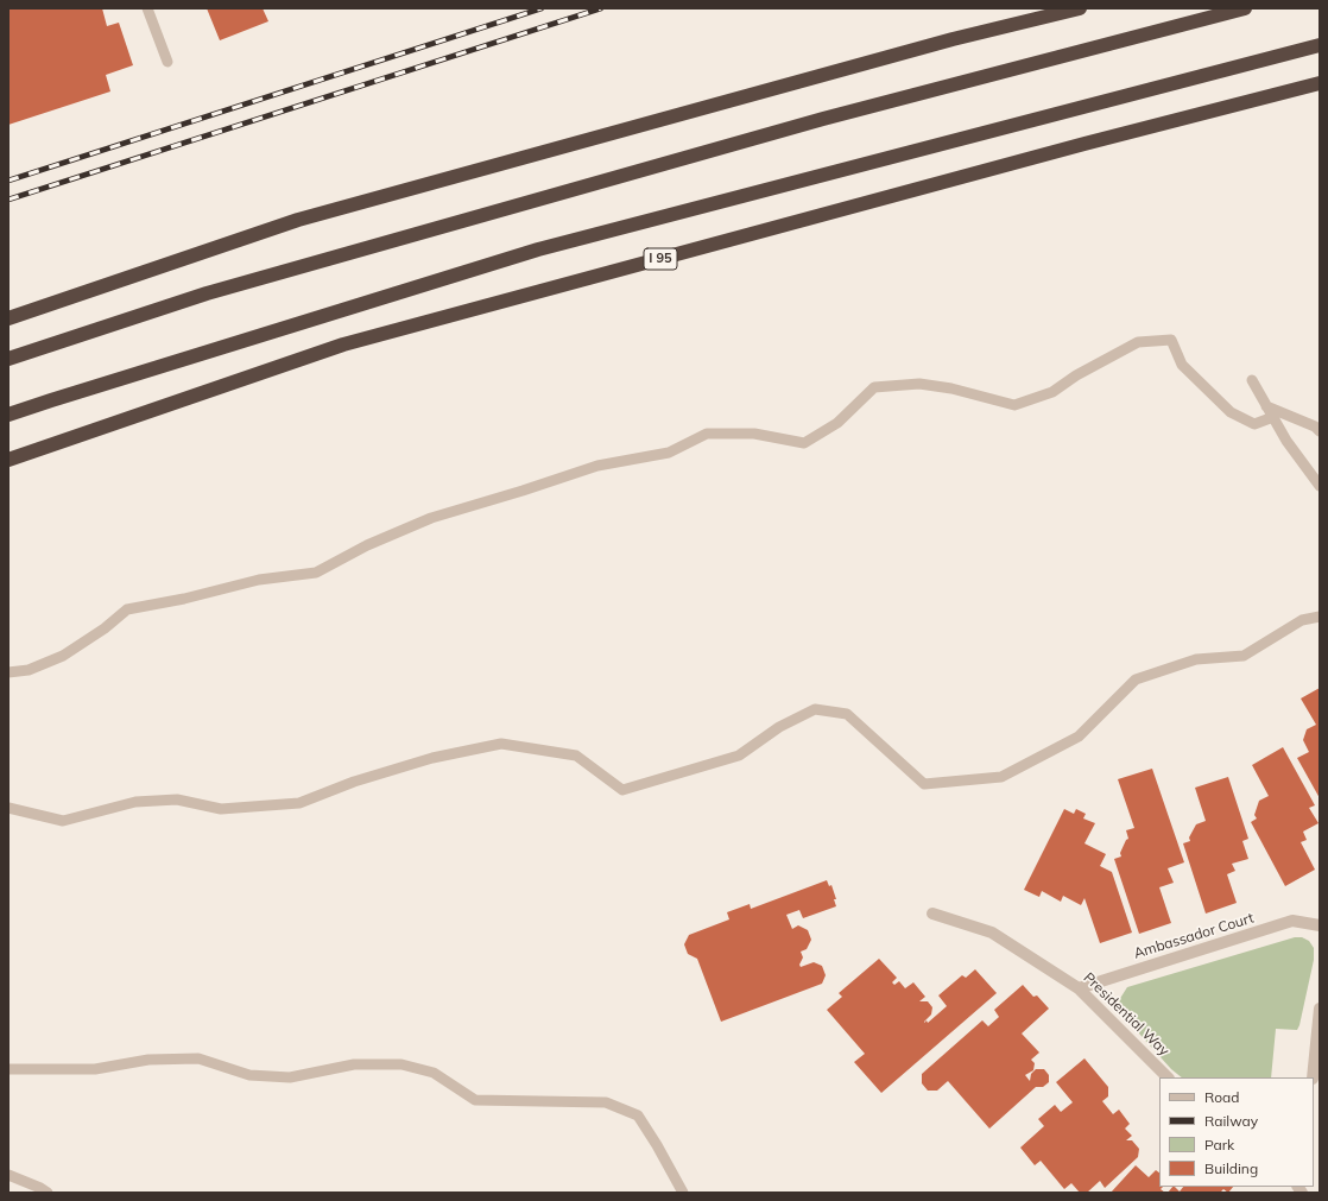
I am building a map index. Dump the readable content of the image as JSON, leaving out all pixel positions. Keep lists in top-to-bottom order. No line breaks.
{"streets":{"highway":["I 95"],"street":["Ambassador Court","Presidential Way"]},"crossings":[["Ambassador Court","Presidential Way"]],"legend":["Road","Railway","Park","Building"]}
